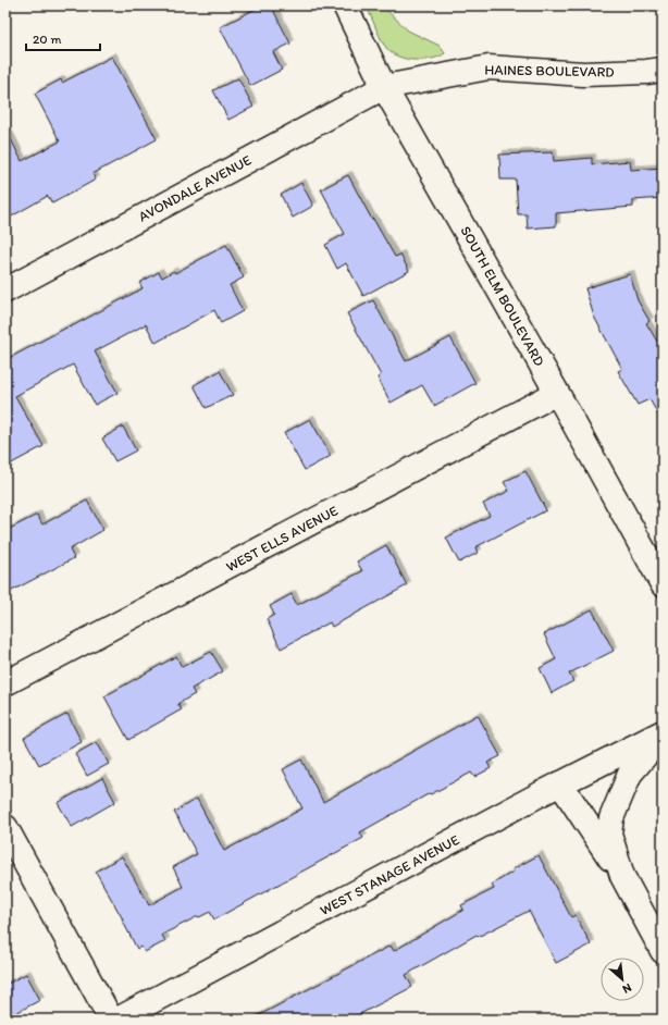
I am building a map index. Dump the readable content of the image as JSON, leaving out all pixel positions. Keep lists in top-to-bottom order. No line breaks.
{"streets":{"street":["HAINES BOULEVARD","AVONDALE AVENUE","SOUTH ELM BOULEVARD","WEST ELLS AVENUE","WEST STANAGE AVENUE"]},"crossings":[["HAINES BOULEVARD","AVONDALE AVENUE"],["HAINES BOULEVARD","SOUTH ELM BOULEVARD"],["AVONDALE AVENUE","SOUTH ELM BOULEVARD"],["SOUTH ELM BOULEVARD","WEST ELLS AVENUE"]],"scale_bar":"20 m","north":"bottom right"}
